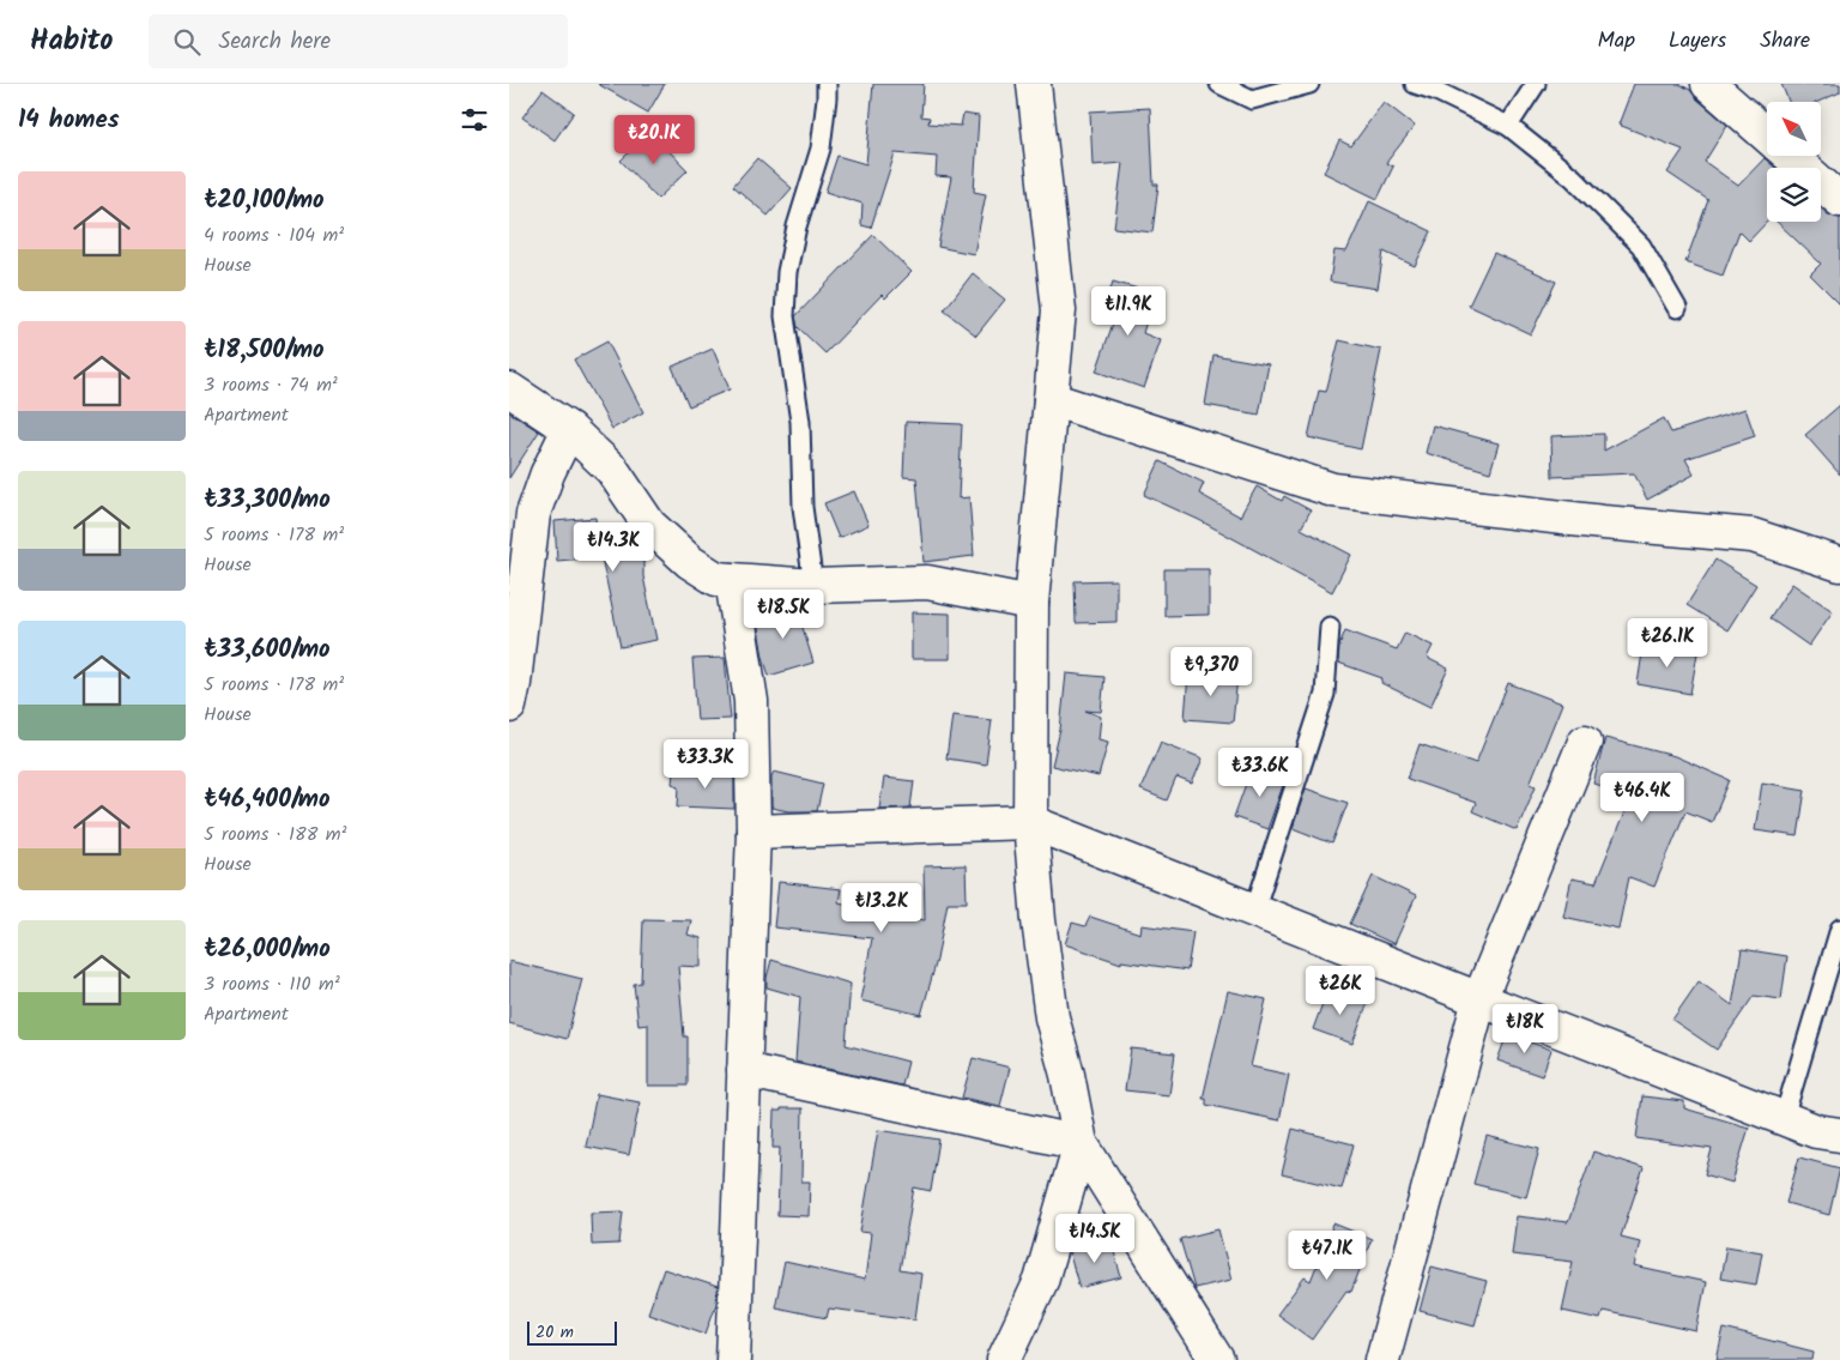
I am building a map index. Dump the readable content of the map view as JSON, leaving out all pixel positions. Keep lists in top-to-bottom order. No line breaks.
{"scale_bar":"20 m","north":"top left","page":{"header":"Habito","search":"Search here","nav":["Map","Layers","Share"],"heading":"14 homes","price":["₺20.1K","₺11.9K","₺14.3K","₺18.5K","₺26.1K","₺9,370","₺33.3K","₺33.6K","₺46.4K","₺13.2K","₺26K","₺18K","₺14.5K","₺47.1K"],"list":[{"name":"₺20,100/mo","note":"4 rooms · 104 m² · House"},{"name":"₺18,500/mo","note":"3 rooms · 74 m² · Apartment"},{"name":"₺33,300/mo","note":"5 rooms · 178 m² · House"},{"name":"₺33,600/mo","note":"5 rooms · 178 m² · House"},{"name":"₺46,400/mo","note":"5 rooms · 188 m² · House"},{"name":"₺26,000/mo","note":"3 rooms · 110 m² · Apartment"}],"scale":"20 m"}}
